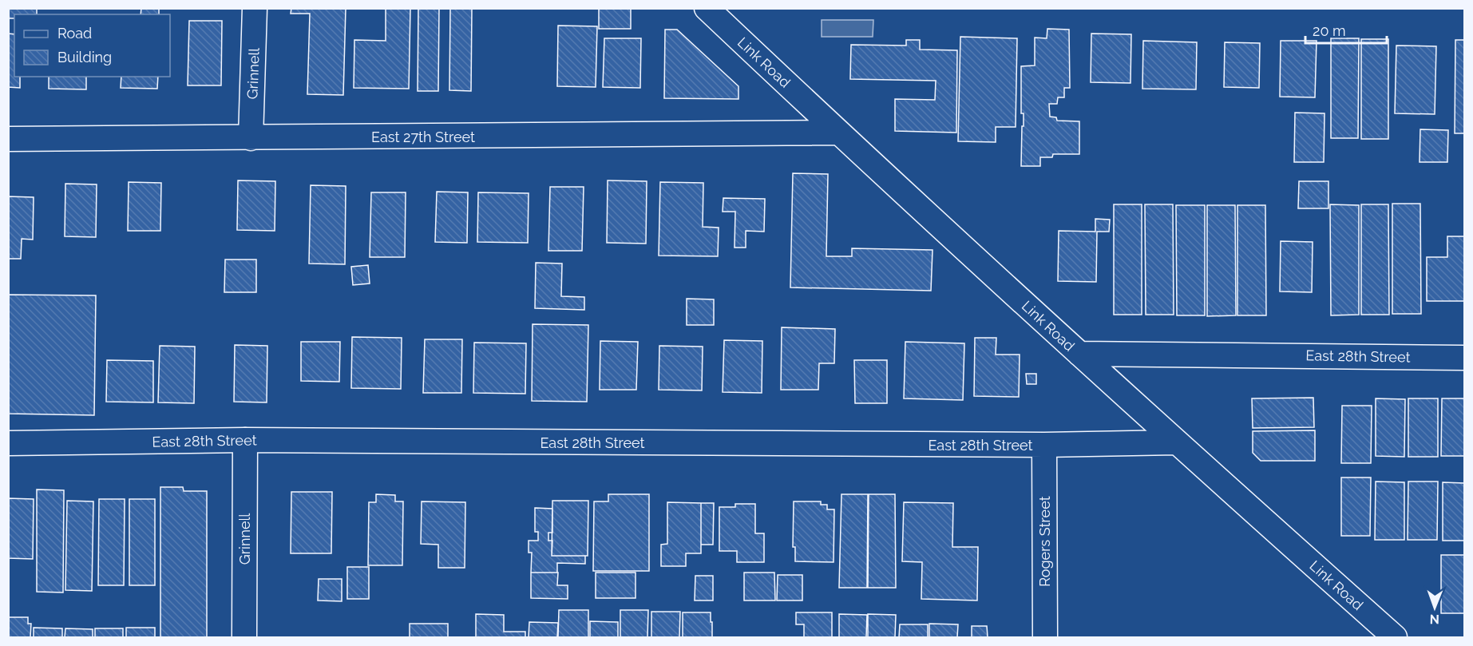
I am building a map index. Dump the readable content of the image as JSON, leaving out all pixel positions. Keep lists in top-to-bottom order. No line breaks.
{"streets":{"street":["Link Road","Grinnell","East 27th Street","East 28th Street","Rogers Street"]},"crossings":[["Link Road","East 27th Street"],["Link Road","East 28th Street"],["Grinnell","East 27th Street"],["Grinnell","East 28th Street"],["East 28th Street","Rogers Street"]],"legend":["Road","Building"],"scale_bar":"20 m","north":"bottom"}
